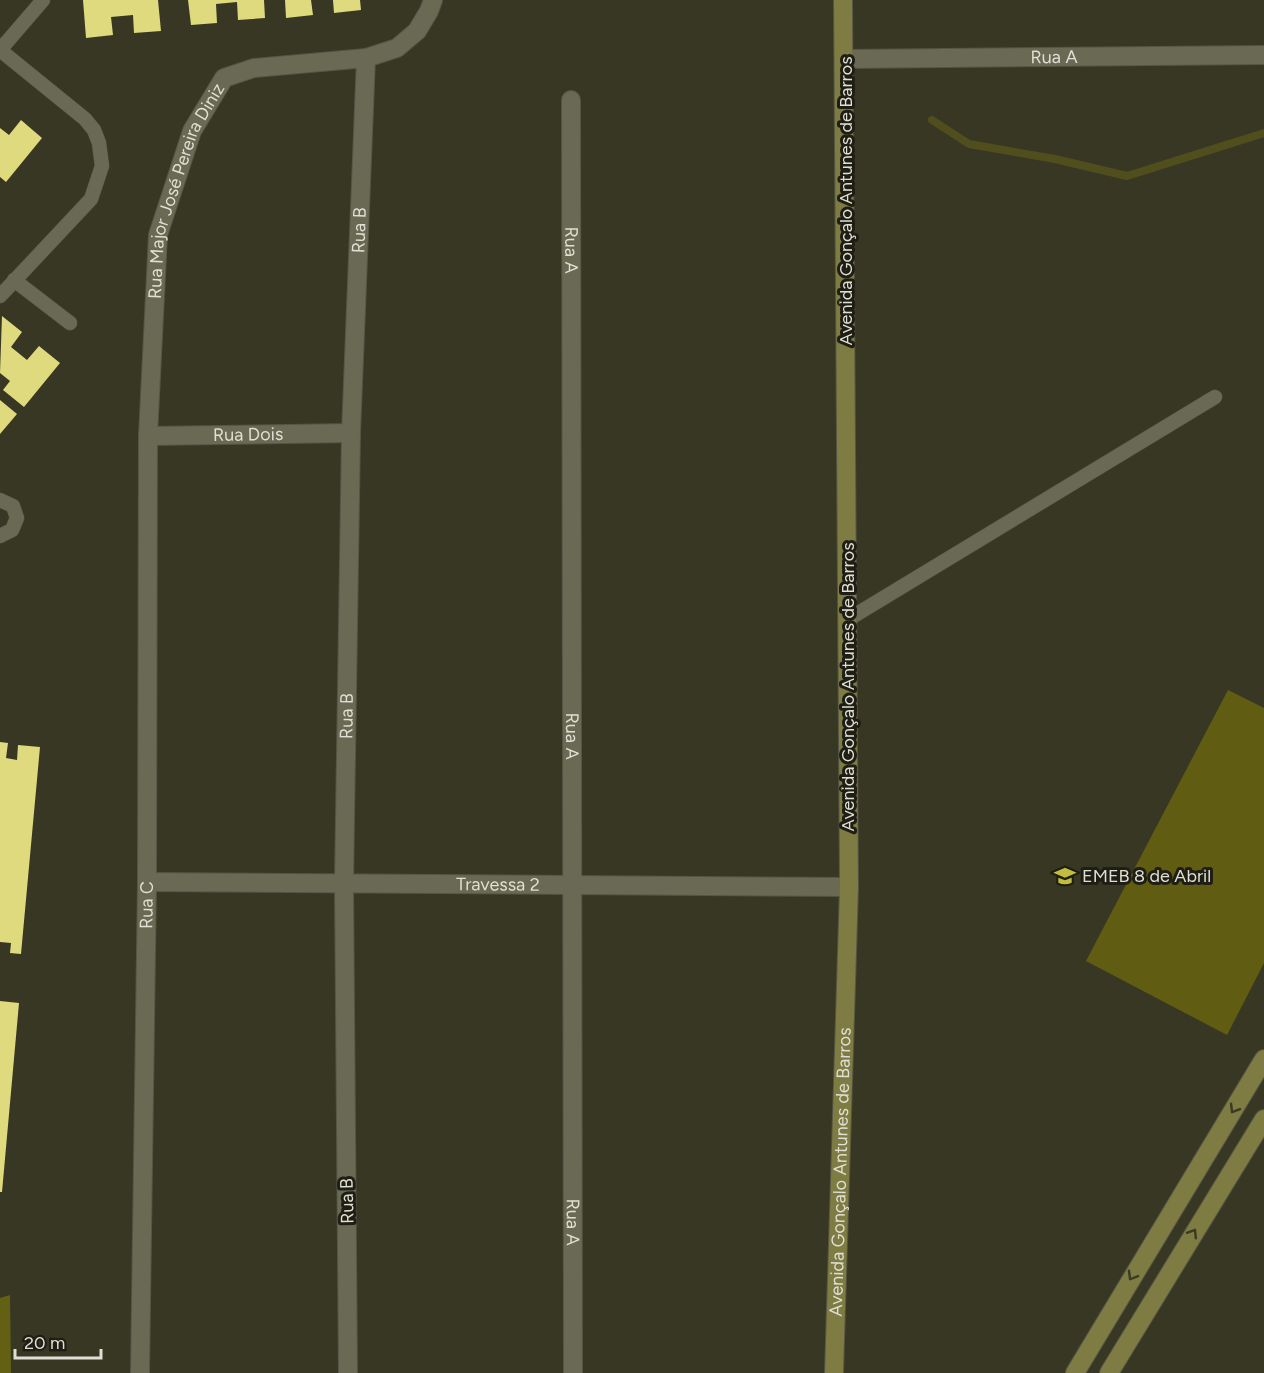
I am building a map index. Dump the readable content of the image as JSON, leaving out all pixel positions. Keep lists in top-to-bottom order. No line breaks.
{"streets":{"main road":["Avenida Gonçalo Antunes de Barros"],"street":["Rua A","Rua Major José Pereira Diniz","Rua B","Rua Dois","Travessa 2","Rua C"]},"crossings":[["Rua A","Avenida Gonçalo Antunes de Barros"],["Rua A","Travessa 2"],["Rua Major José Pereira Diniz","Rua B"],["Rua Major José Pereira Diniz","Rua Dois"],["Rua Major José Pereira Diniz","Rua C"],["Avenida Gonçalo Antunes de Barros","Travessa 2"],["Rua B","Rua Dois"],["Rua B","Travessa 2"],["Rua Dois","Rua C"],["Travessa 2","Rua C"]],"places":{"school or university":["EMEB 8 de Abril"]},"scale_bar":"20 m"}
